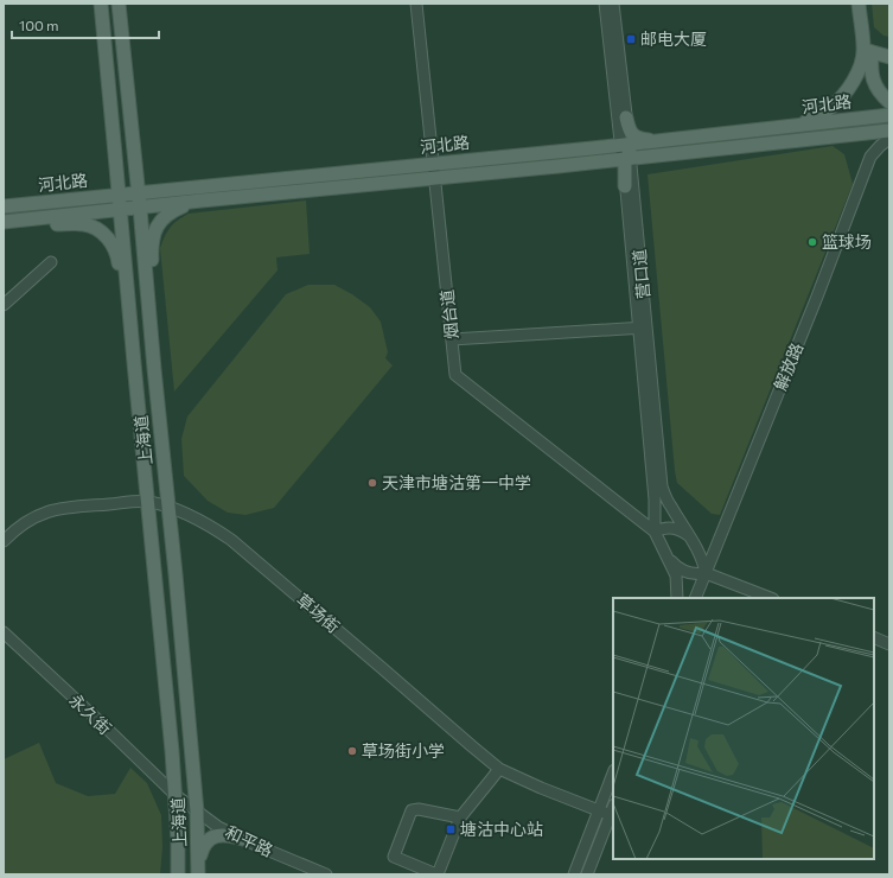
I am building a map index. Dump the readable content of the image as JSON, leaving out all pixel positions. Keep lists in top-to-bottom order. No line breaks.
{"streets":{"main road":["河北路","上海道"],"street":["营口道","烟台道","解放路","草场街","永久街","和平路"]},"crossings":[["河北路","烟台道"],["河北路","上海道"],["营口道","烟台道"],["营口道","解放路"],["上海道","草场街"],["上海道","永久街"],["上海道","和平路"],["永久街","和平路"]],"places":{"transit":["邮电大厦","塘沽中心站"],"other":["篮球场","天津市塘沽第一中学","草场街小学"]},"scale_bar":"100 m"}
